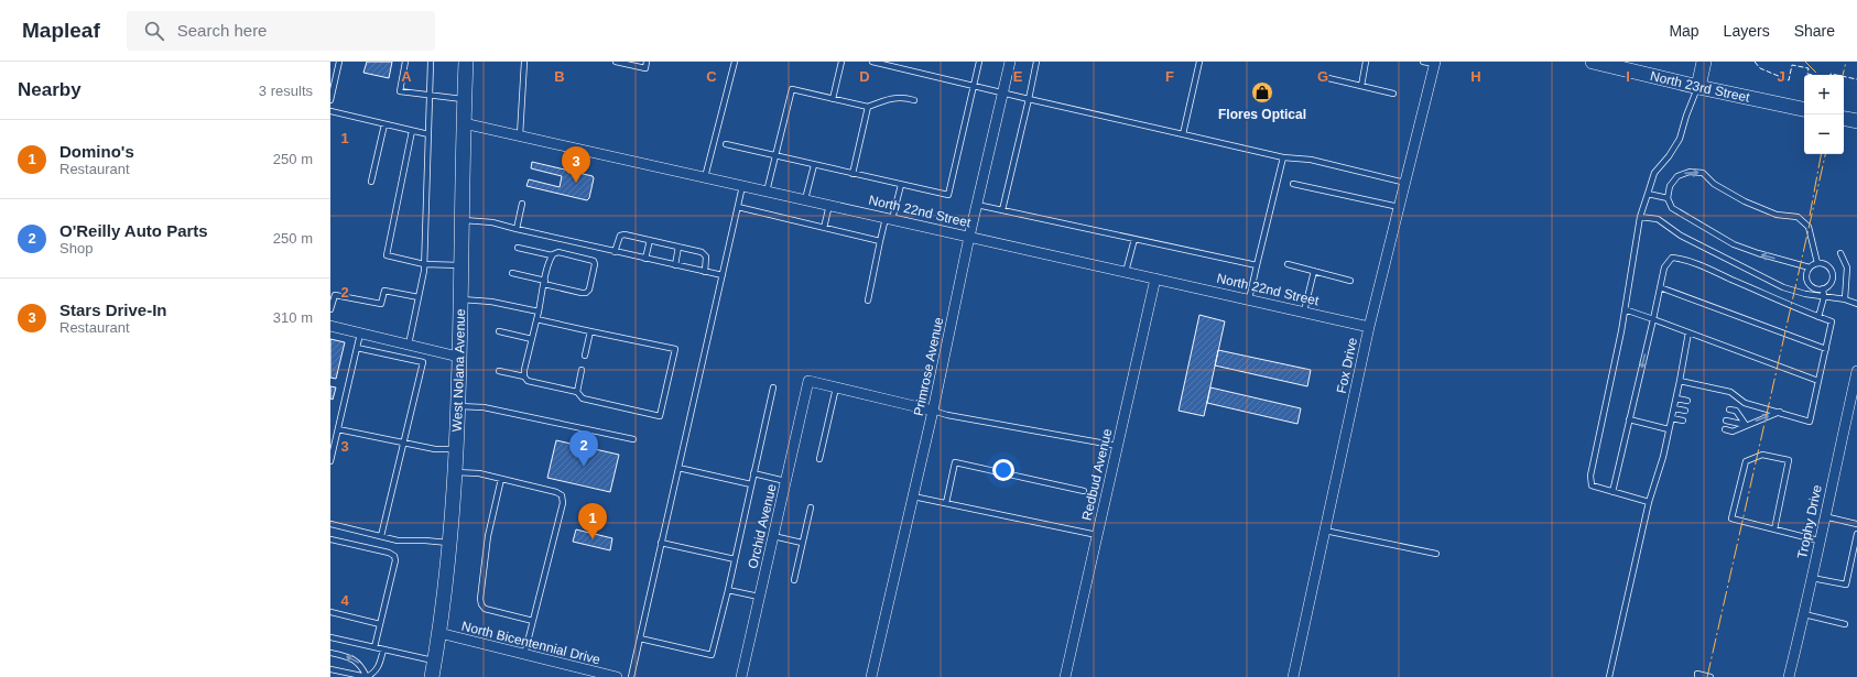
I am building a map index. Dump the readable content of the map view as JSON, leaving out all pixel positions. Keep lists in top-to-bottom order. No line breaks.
{"streets":{"main road":["North 23rd Street","West Nolana Avenue"],"street":["North 22nd Street","Fox Drive","Primrose Avenue","Redbud Avenue","Trophy Drive","Orchid Avenue","North Bicentennial Drive"]},"crossings":[["North 22nd Street","Fox Drive"],["North 22nd Street","Primrose Avenue"],["North 22nd Street","West Nolana Avenue"],["North 22nd Street","Redbud Avenue"],["West Nolana Avenue","North Bicentennial Drive"]],"places":{"shop":["Flores Optical"]},"page":{"header":"Mapleaf","search":"Search here","nav":["Map","Layers","Share"],"heading":["Nearby","3 results"],"map_buttons":["+","−"],"list":[{"mark":"1","name":"Domino's","note":"Restaurant","value":"250 m"},{"mark":"2","name":"O'Reilly Auto Parts","note":"Shop","value":"250 m"},{"mark":"3","name":"Stars Drive-In","note":"Restaurant","value":"310 m"}],"pins":["3","2","1"]},"grid":{"columns":["A","B","C","D","E","F","G","H","I","J"],"rows":["1","2","3","4"]}}
